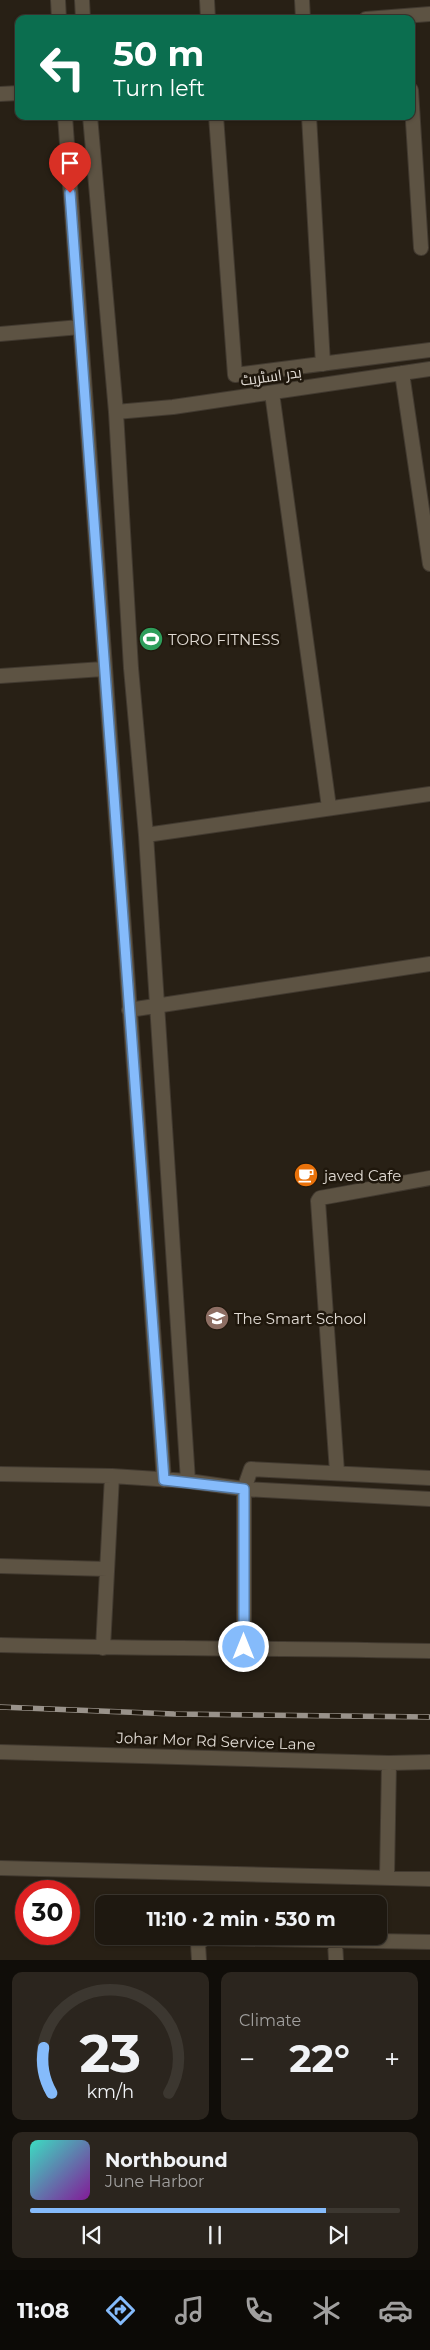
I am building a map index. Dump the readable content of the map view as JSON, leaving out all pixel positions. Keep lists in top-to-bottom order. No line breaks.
{"streets":{"street":["بدر اسٹریٹ","Johar Mor Rd Service Lane"]},"places":{"sports":["TORO FITNESS"],"cafe":["javed Cafe"],"school or university":["The Smart School"]},"page":{"turn":["50 m","Turn left"],"limit":"30","trip":"11:10 · 2 min · 530 m","tile":"Climate","heat":["−","22°","+"],"song":["Northbound","June Harbor"],"tabs":"11:08","gauge":["23","km/h"]}}
